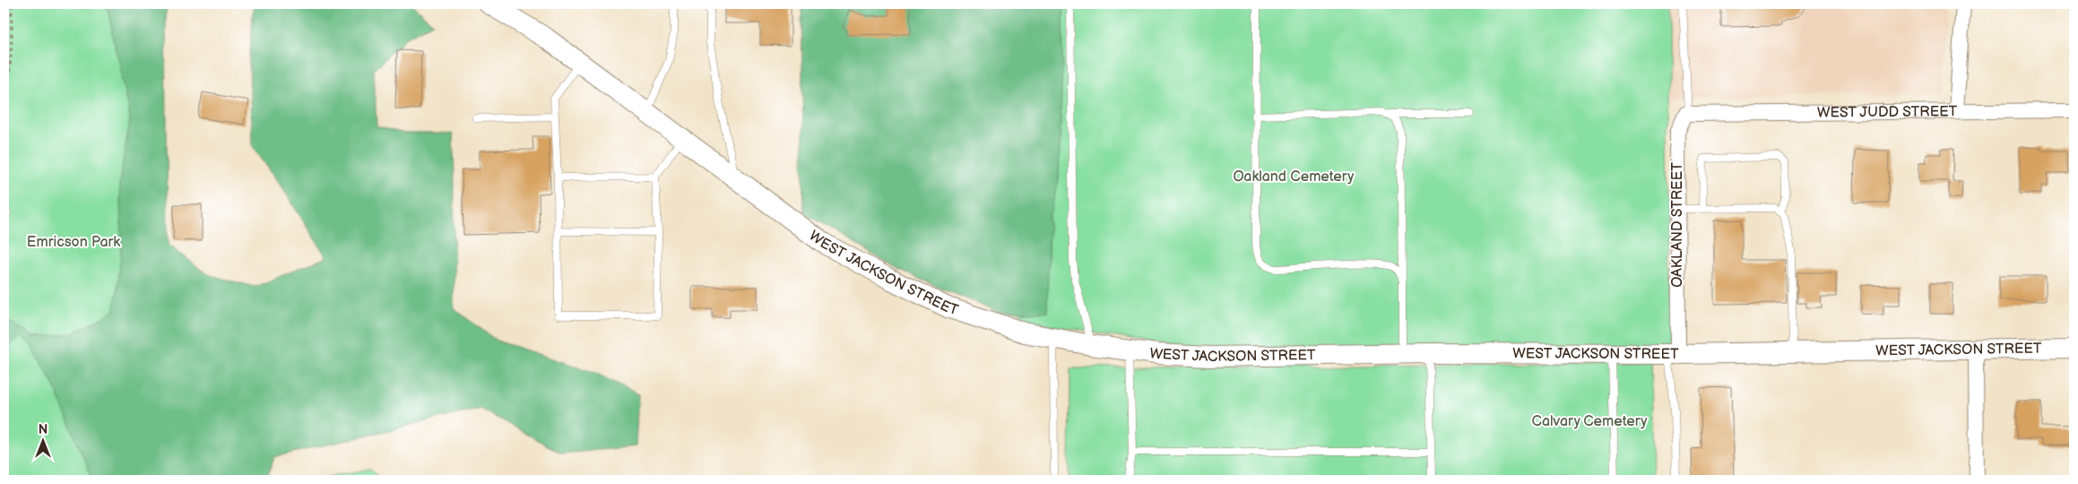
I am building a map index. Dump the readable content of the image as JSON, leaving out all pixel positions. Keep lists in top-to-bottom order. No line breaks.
{"streets":{"street":["WEST JUDD STREET","OAKLAND STREET","WEST JACKSON STREET"]},"crossings":[["WEST JUDD STREET","OAKLAND STREET"],["OAKLAND STREET","WEST JACKSON STREET"]],"parks":["Oakland Cemetery","Emricson Park","Calvary Cemetery"],"north":"top"}
